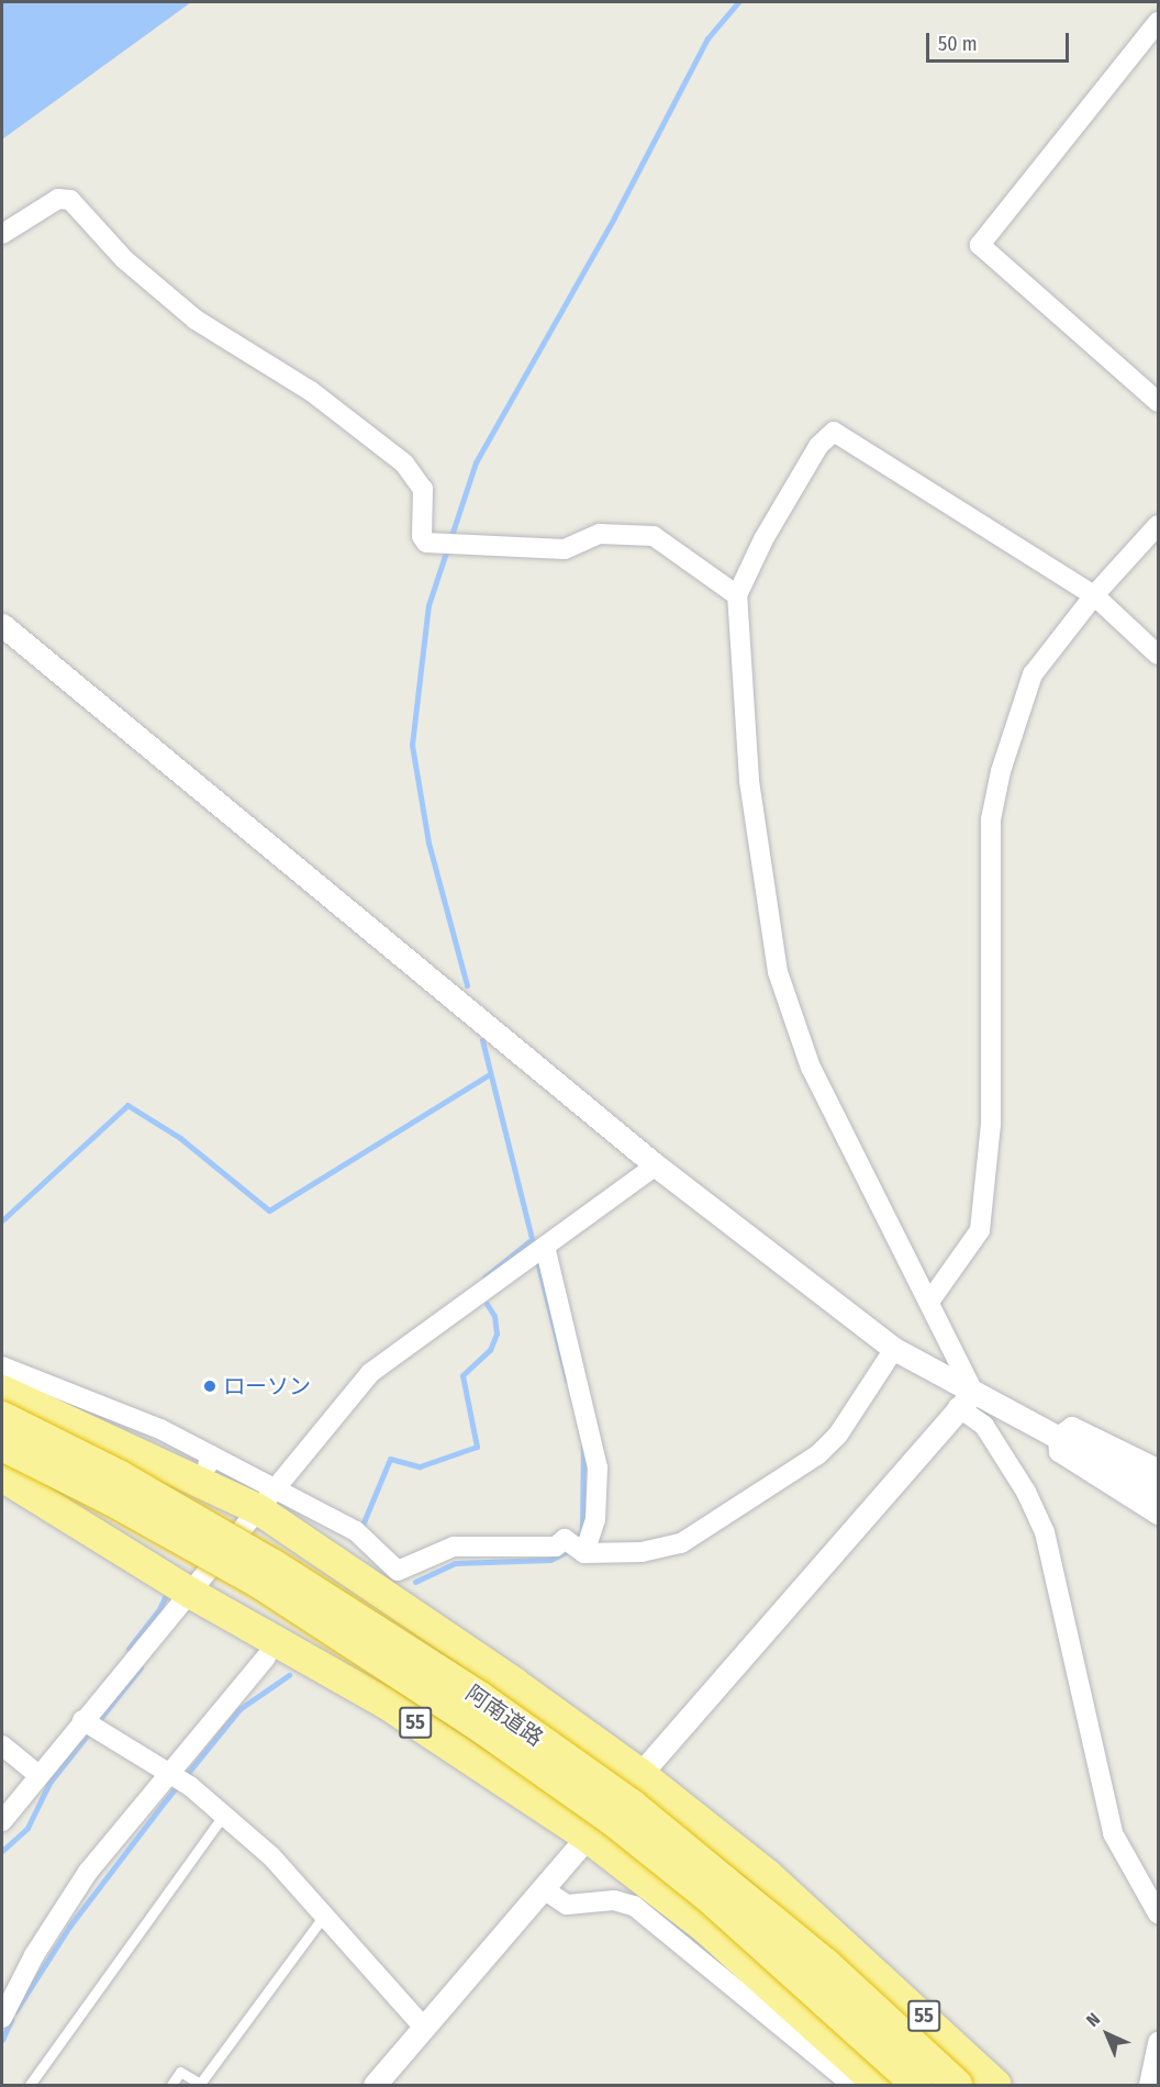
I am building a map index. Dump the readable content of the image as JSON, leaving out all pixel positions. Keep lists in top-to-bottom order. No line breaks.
{"streets":{"highway":["阿南道路","55"]},"places":["ローソン"],"scale_bar":"50 m","north":"top left"}
